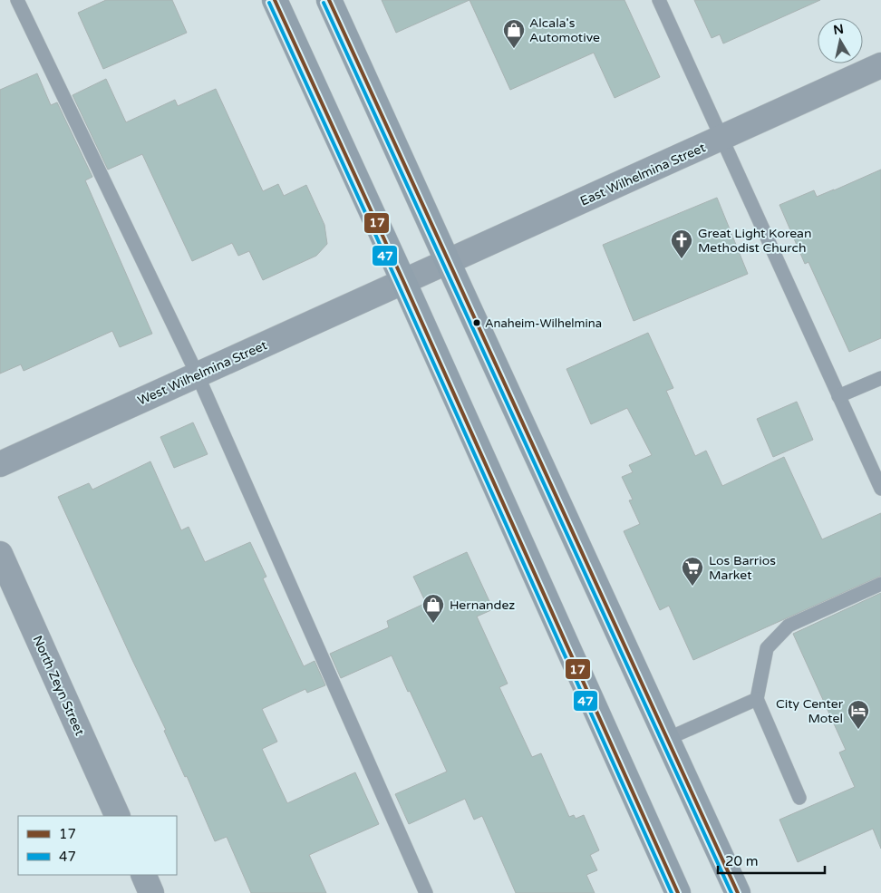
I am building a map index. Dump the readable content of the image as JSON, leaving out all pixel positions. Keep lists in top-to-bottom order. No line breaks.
{"streets":{"street":["East Wilhelmina Street","West Wilhelmina Street","North Zeyn Street"]},"crossings":[["East Wilhelmina Street","West Wilhelmina Street"]],"places":{"shop":["Alcala's Automotive","Hernandez"],"church":["Great Light Korean Methodist Church"],"other":["Anaheim-Wilhelmina"],"supermarket":["Los Barrios Market"],"hotel":["City Center Motel"]},"lines":["transit line 17","transit line 47"],"legend":["17","47"],"scale_bar":"20 m","north":"top"}
